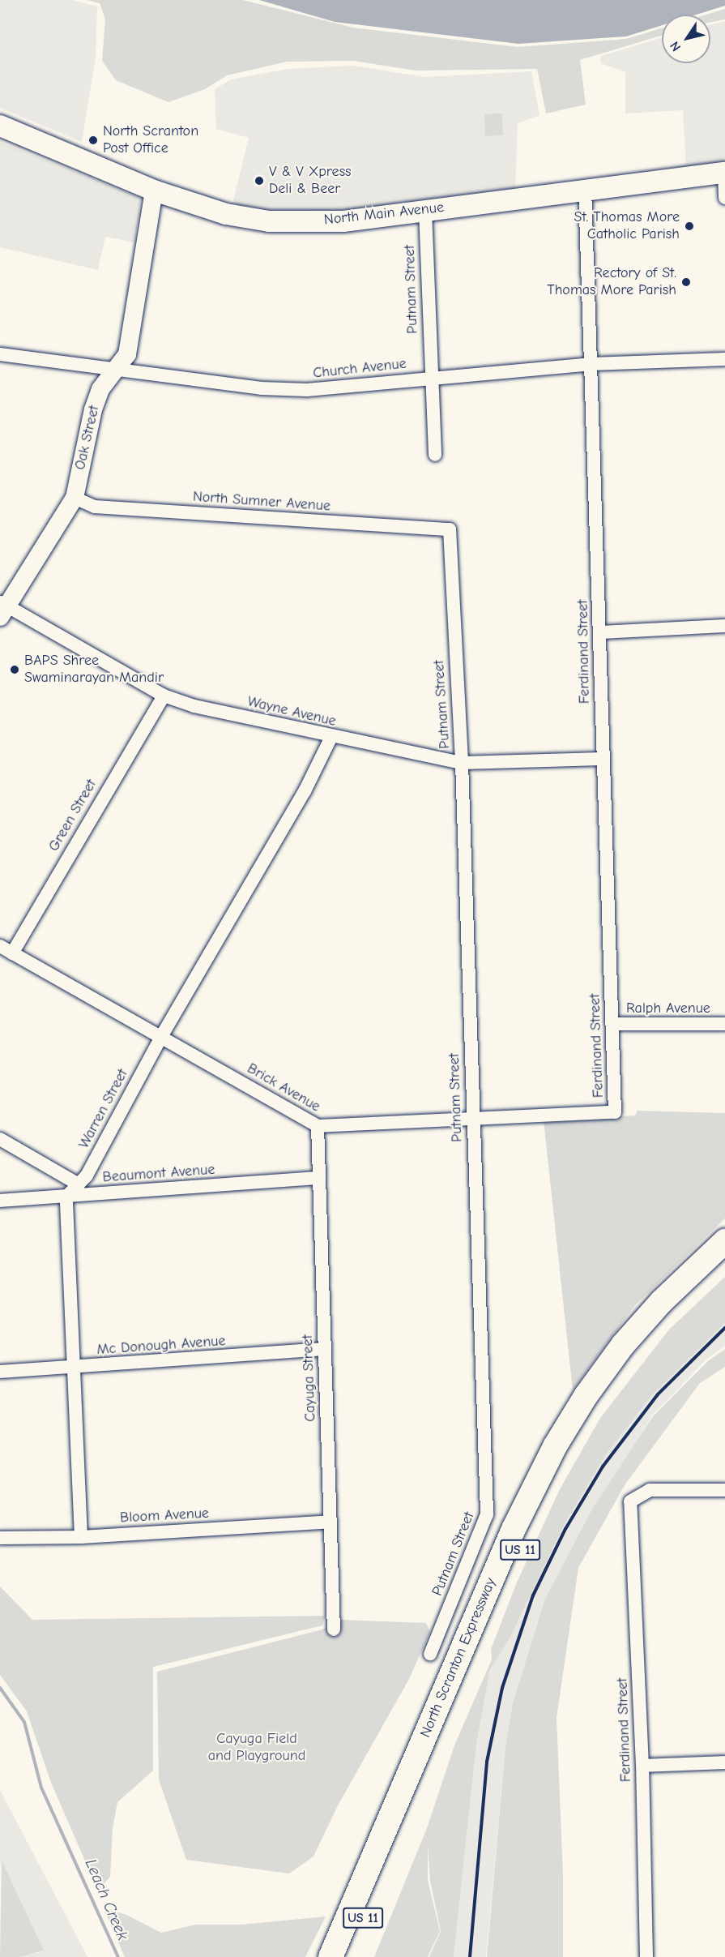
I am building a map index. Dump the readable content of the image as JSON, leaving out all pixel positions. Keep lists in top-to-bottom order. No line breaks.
{"streets":{"highway":["US 11","North Scranton Expressway"],"main road":["North Main Avenue"],"street":["Putnam Street","Church Avenue","Oak Street","North Sumner Avenue","Ferdinand Street","Wayne Avenue","Green Street","Ralph Avenue","Brick Avenue","Warren Street","Beaumont Avenue","Mc Donough Avenue","Cayuga Street","Bloom Avenue"]},"crossings":[["North Main Avenue","Putnam Street"],["North Main Avenue","Oak Street"],["North Main Avenue","Ferdinand Street"],["Putnam Street","Church Avenue"],["Putnam Street","North Sumner Avenue"],["Putnam Street","Wayne Avenue"],["Putnam Street","Brick Avenue"],["Church Avenue","Oak Street"],["Church Avenue","Ferdinand Street"],["Oak Street","North Sumner Avenue"],["Oak Street","Wayne Avenue"],["Ferdinand Street","Wayne Avenue"],["Ferdinand Street","Ralph Avenue"],["Ferdinand Street","Brick Avenue"],["Wayne Avenue","Green Street"],["Wayne Avenue","Warren Street"],["Green Street","Brick Avenue"],["Brick Avenue","Warren Street"],["Brick Avenue","Cayuga Street"],["Warren Street","Beaumont Avenue"],["Beaumont Avenue","Cayuga Street"],["Mc Donough Avenue","Cayuga Street"],["Cayuga Street","Bloom Avenue"]],"water":["Leach Creek"],"parks":["Cayuga Field and Playground"],"places":["North Scranton Post Office","V & V Xpress Deli & Beer","St. Thomas More Catholic Parish","Rectory of St. Thomas More Parish","BAPS Shree Swaminarayan Mandir"],"north":"bottom left"}
